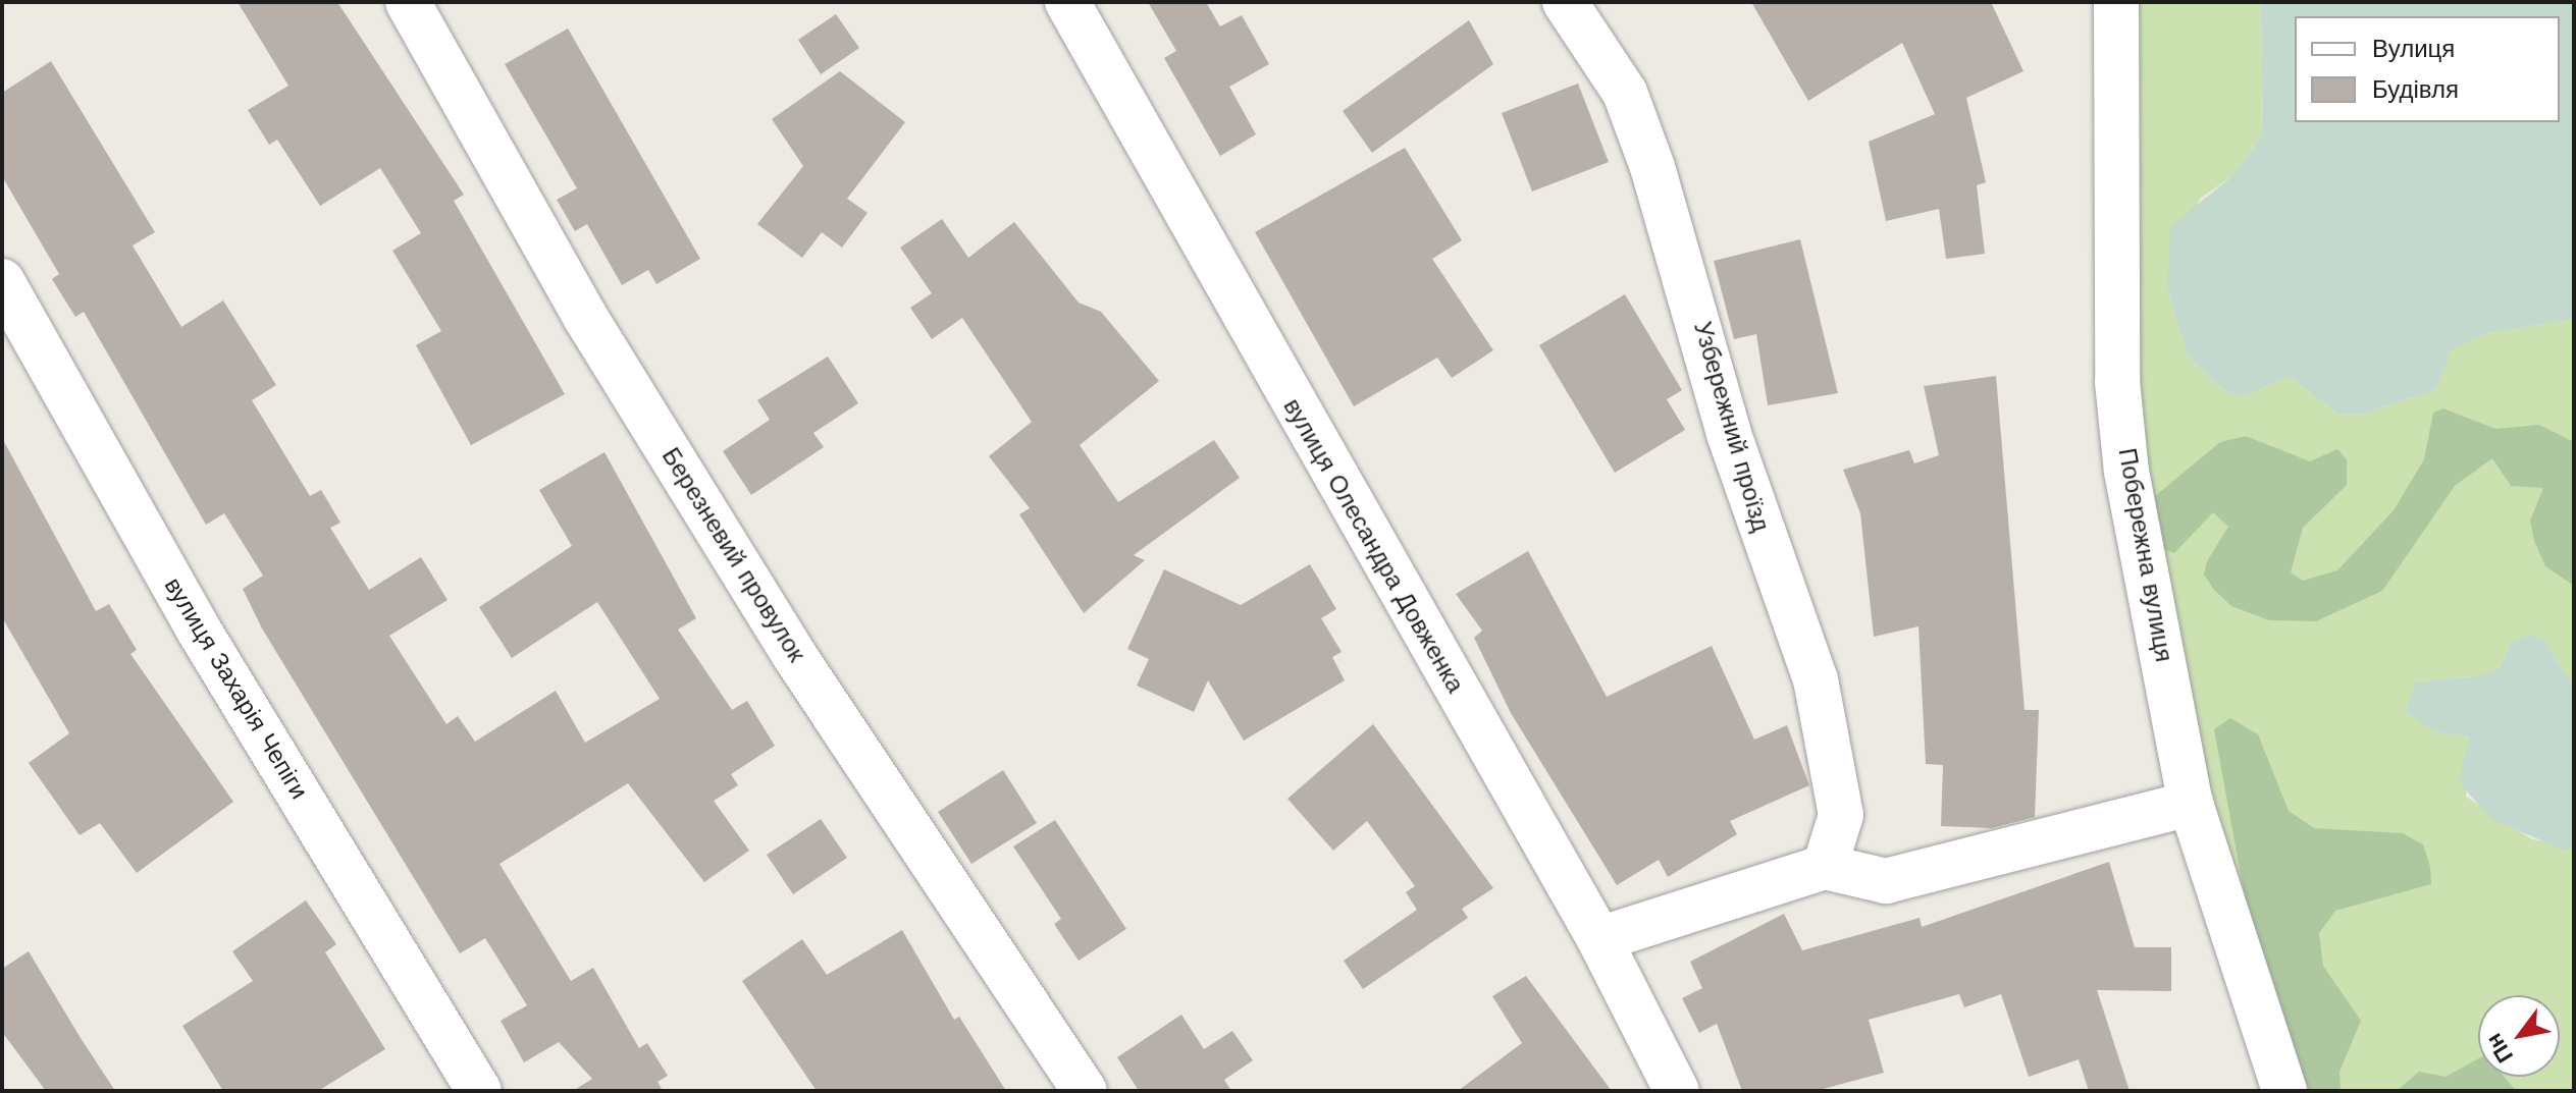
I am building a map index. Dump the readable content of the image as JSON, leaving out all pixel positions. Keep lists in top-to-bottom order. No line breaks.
{"streets":{"street":["Узбережний проїзд","вулиця Олесандра Довженка","Березневий провулок","Побережна вулиця","вулиця Захарія Чепіги"]},"legend":["Вулиця","Будівля"],"north":"bottom left"}
